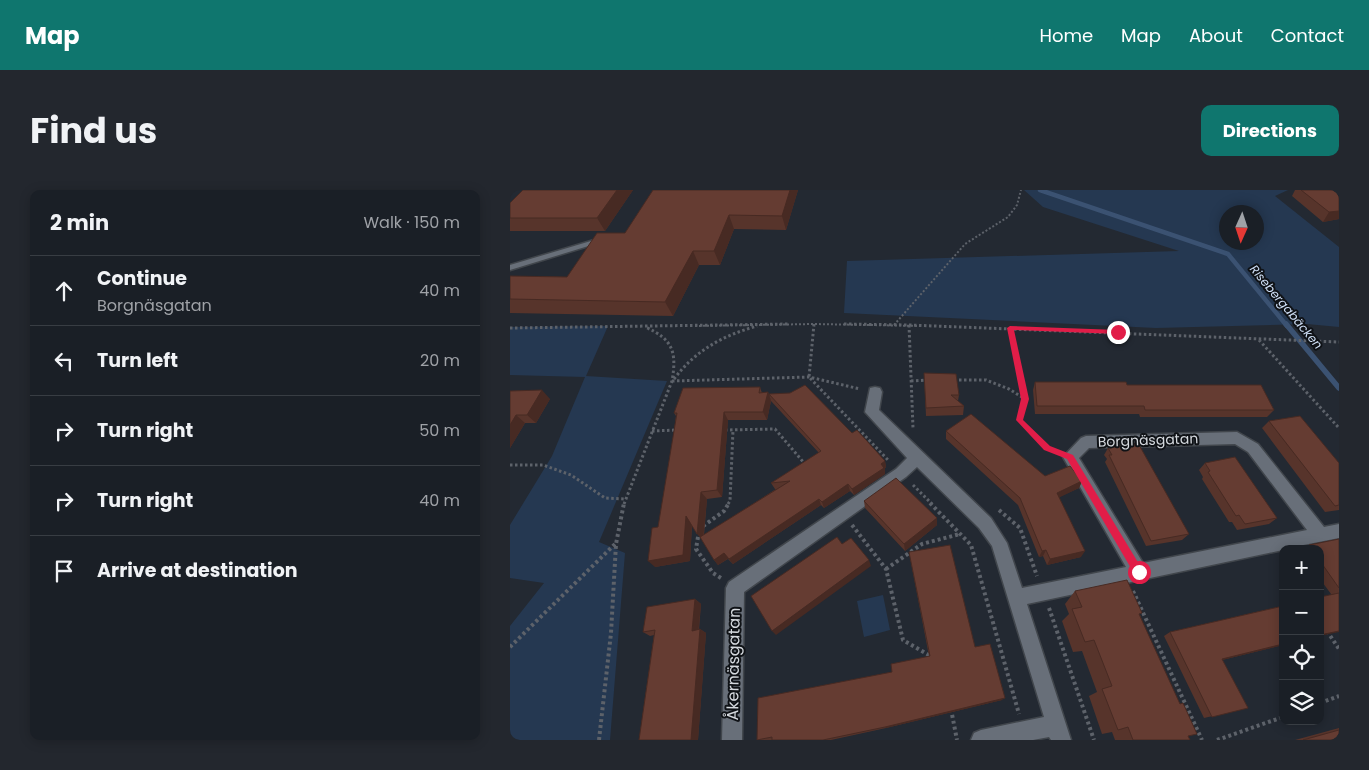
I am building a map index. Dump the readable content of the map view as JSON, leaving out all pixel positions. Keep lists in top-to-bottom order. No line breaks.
{"streets":{"street":["Borgnäsgatan","Åkernäsgatan"]},"water":["Risebergabäcken"],"north":"bottom","page":{"header":"Map","nav":["Home","Map","About","Contact"],"title":"Find us","buttons":"Directions","heading":["2 min","Walk · 150 m"],"list":[["Continue","Borgnäsgatan","40 m"],["Turn left","20 m"],["Turn right","50 m"],["Turn right","40 m"],"Arrive at destination"],"map_buttons":["+","−"]}}
